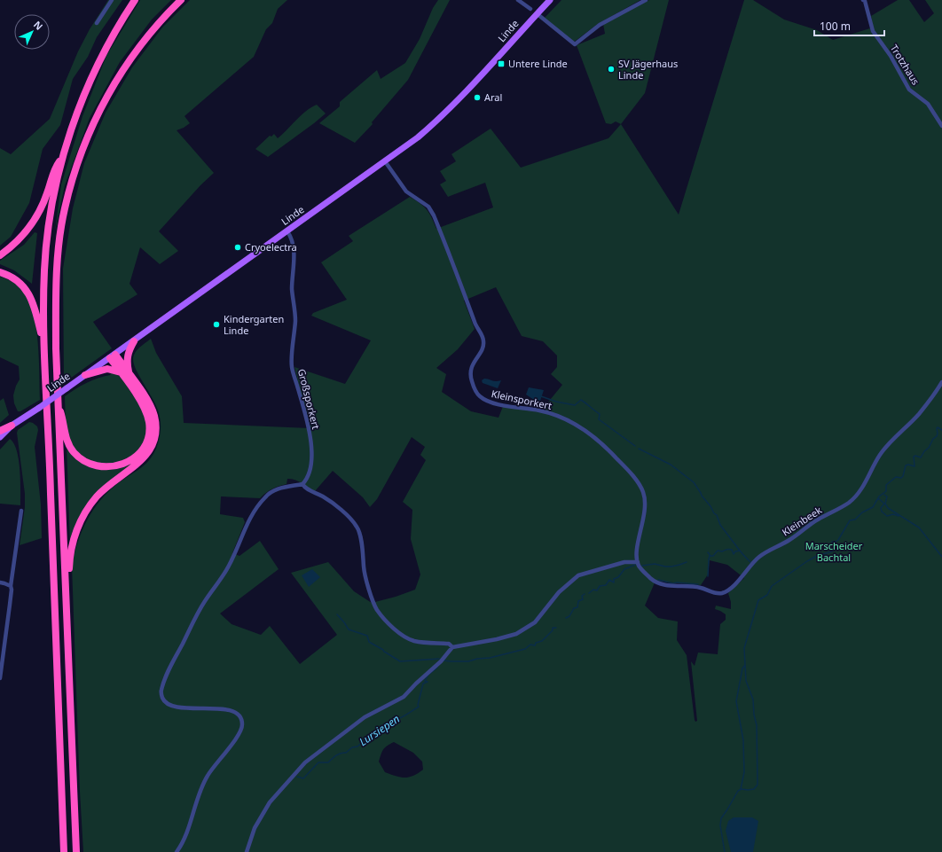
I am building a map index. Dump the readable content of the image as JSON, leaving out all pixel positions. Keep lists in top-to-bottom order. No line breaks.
{"streets":{"main road":["Linde"],"street":["Trotzhaus","Großsporkert","Kleinsporkert","Kleinbeek"]},"crossings":[["Linde","Großsporkert"],["Linde","Kleinsporkert"],["Kleinsporkert","Kleinbeek"]],"water":["Lursiepen"],"parks":["Marscheider Bachtal"],"places":{"transit":["Untere Linde"],"other":["SV Jägerhaus Linde","Aral","Cryoelectra","Kindergarten Linde"]},"scale_bar":"100 m","north":"top right"}
